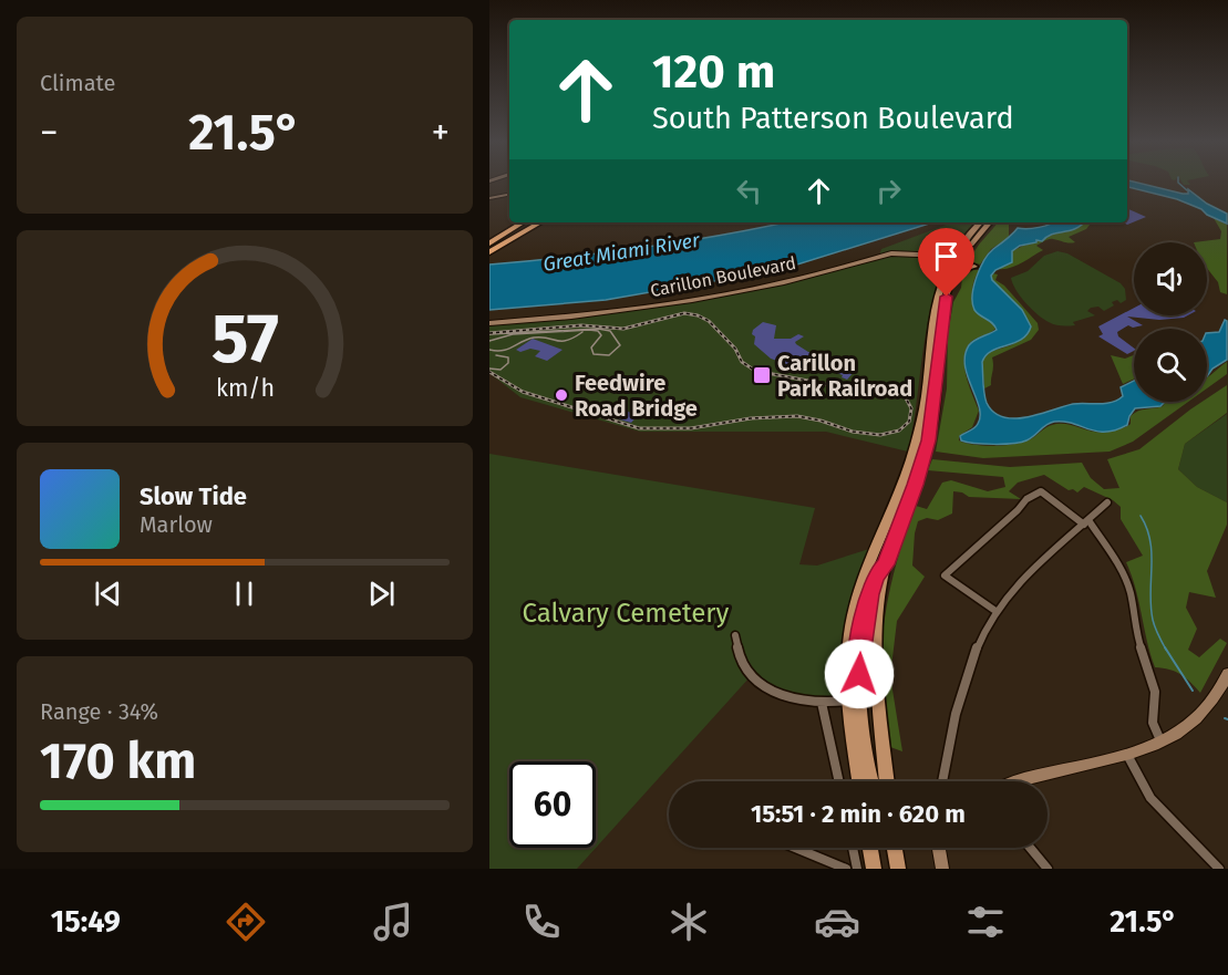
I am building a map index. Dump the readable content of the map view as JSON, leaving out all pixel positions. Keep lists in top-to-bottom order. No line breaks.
{"streets":{"street":["Carillon Boulevard"]},"water":["Great Miami River"],"parks":["Calvary Cemetery"],"places":{"transit":["Carillon Park Railroad"],"other":["Feedwire Road Bridge"]},"page":{"tile":["Climate",["Range · 34%","170 km"]],"turn":["120 m","South Patterson Boulevard"],"heat":["−","21.5°","+"],"song":["Slow Tide","Marlow"],"limit":"60","trip":"15:51 · 2 min · 620 m","tabs":["15:49","21.5°"],"gauge":["57","km/h"]}}
